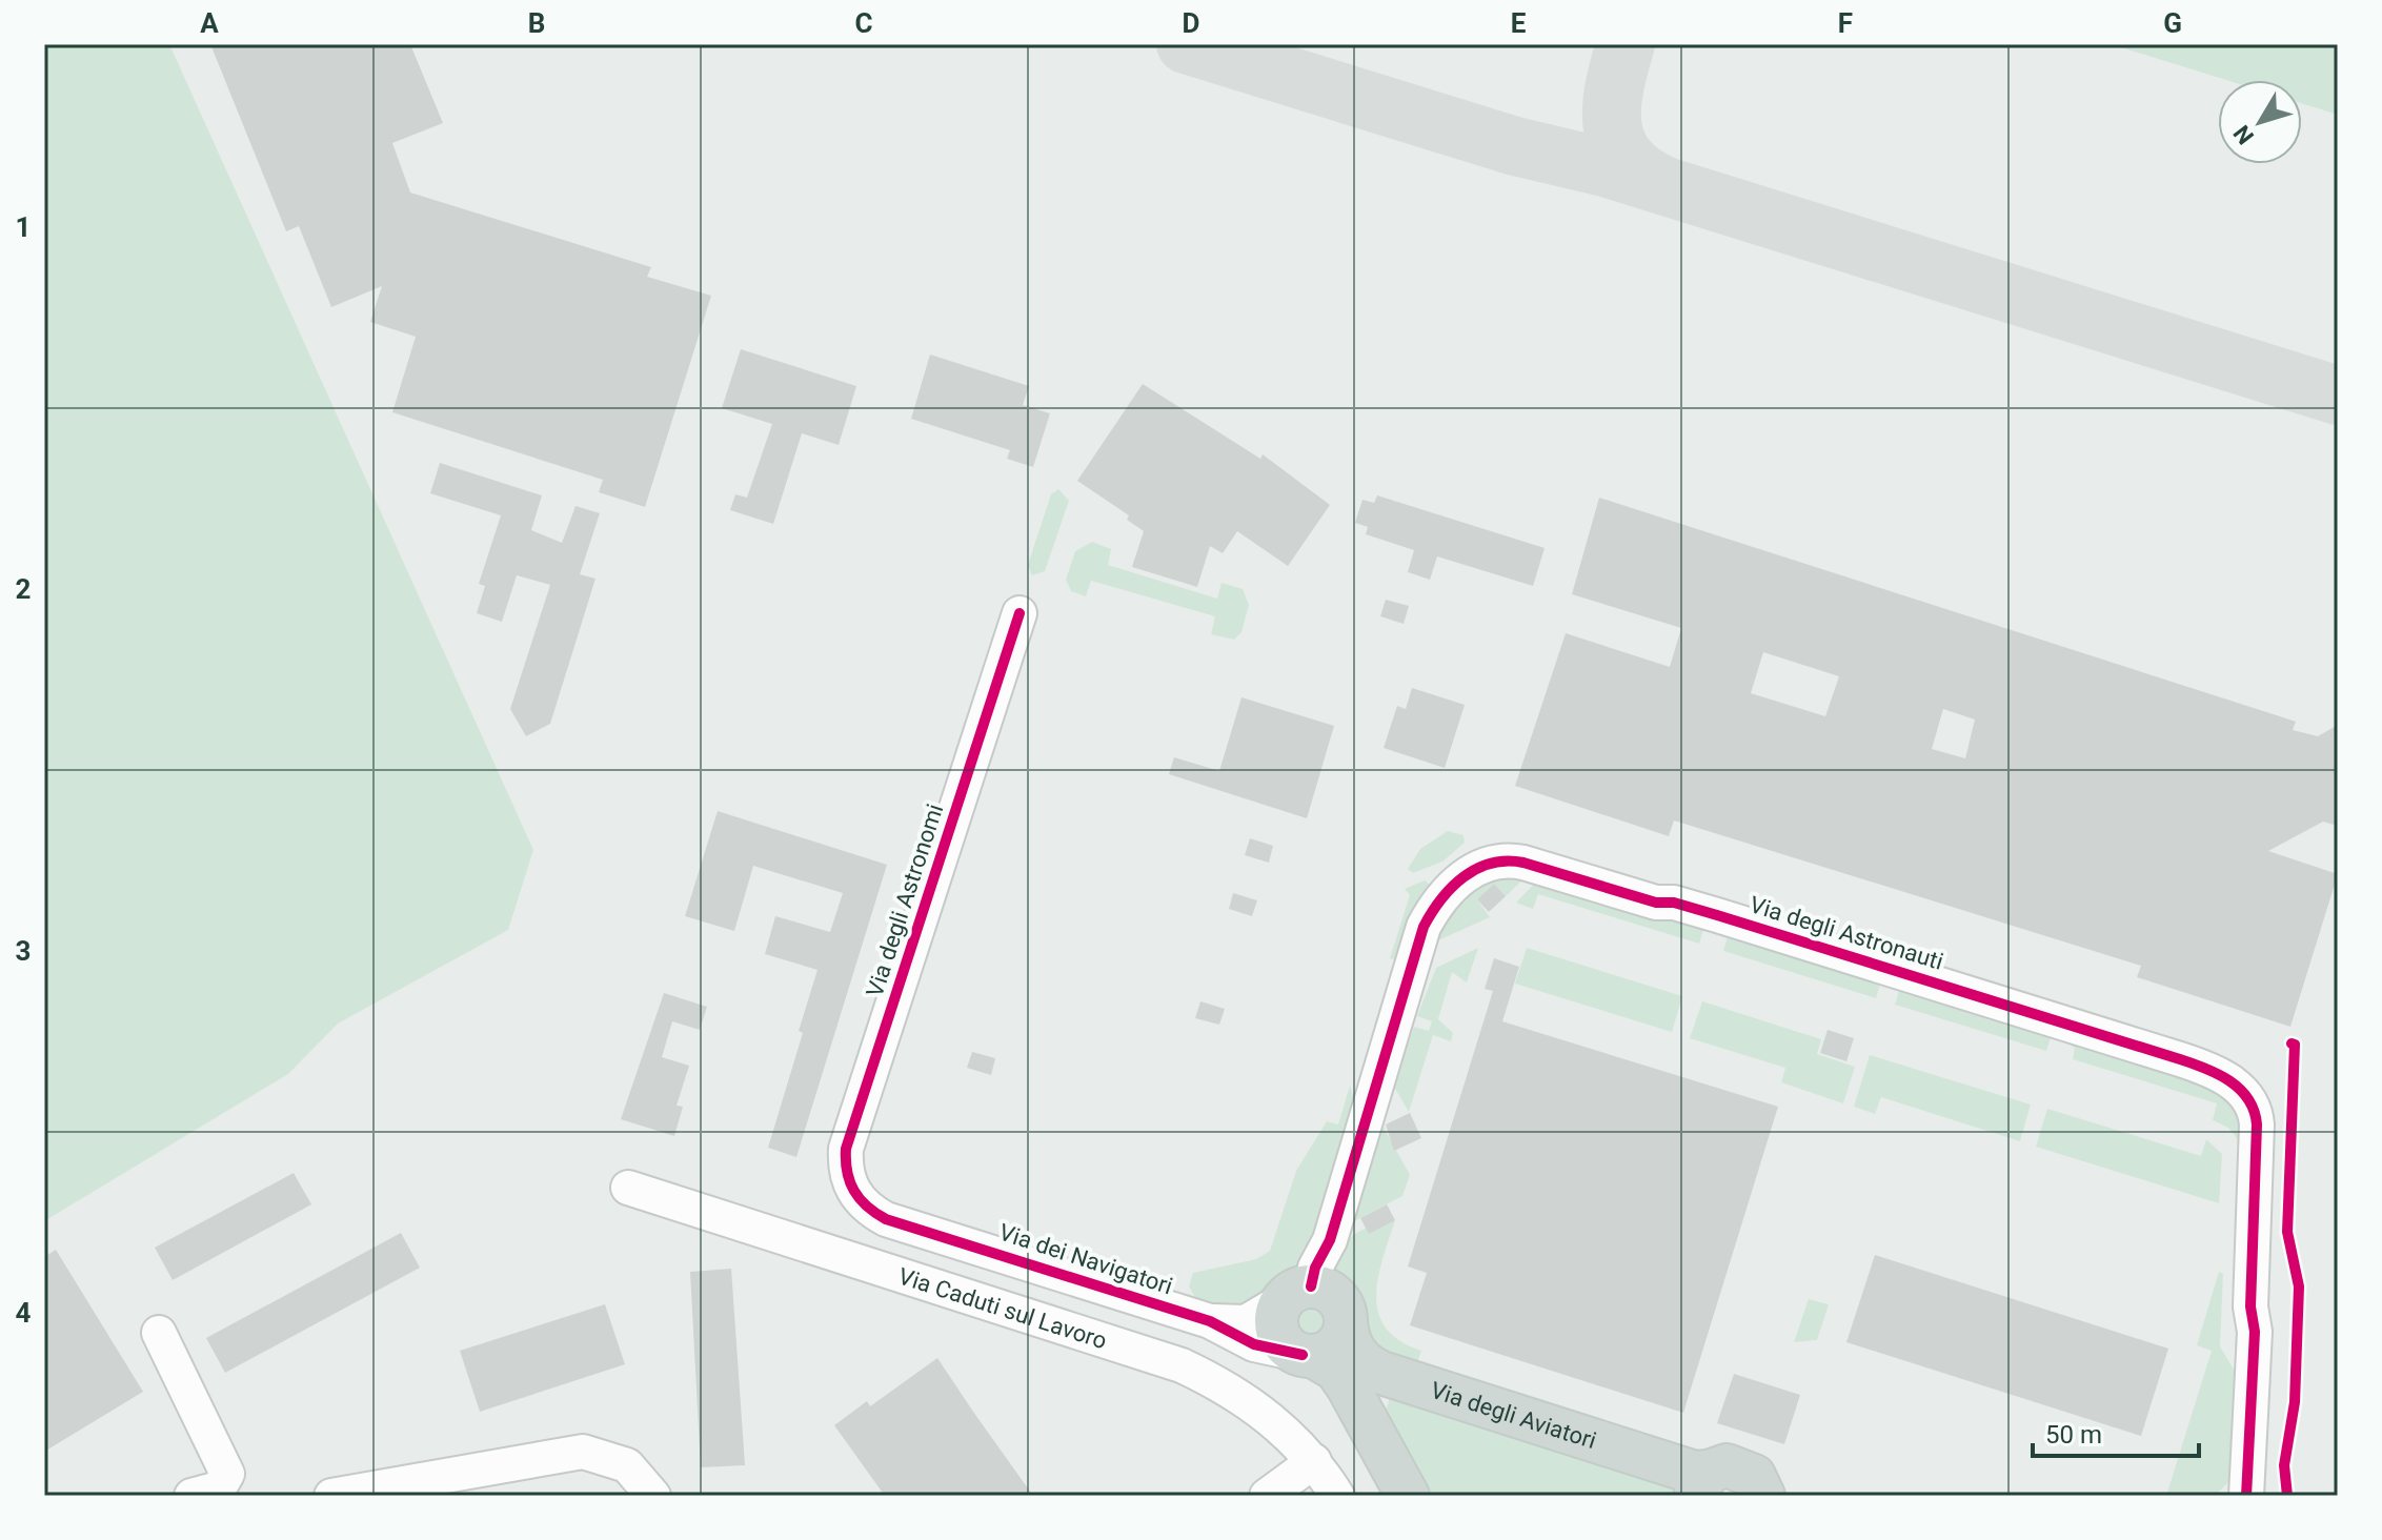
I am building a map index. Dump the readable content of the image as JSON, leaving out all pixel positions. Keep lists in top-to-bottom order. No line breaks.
{"streets":{"main road":["Via degli Aviatori"],"street":["Via degli Astronomi","Via degli Astronauti","Via dei Navigatori","Via Caduti sul Lavoro"]},"crossings":[["Via degli Astronomi","Via dei Navigatori"],["Via degli Astronauti","Via dei Navigatori"],["Via degli Astronauti","Via degli Aviatori"],["Via dei Navigatori","Via degli Aviatori"]],"scale_bar":"50 m","north":"bottom left","grid":{"columns":["A","B","C","D","E","F","G"],"rows":["1","2","3","4"]}}
